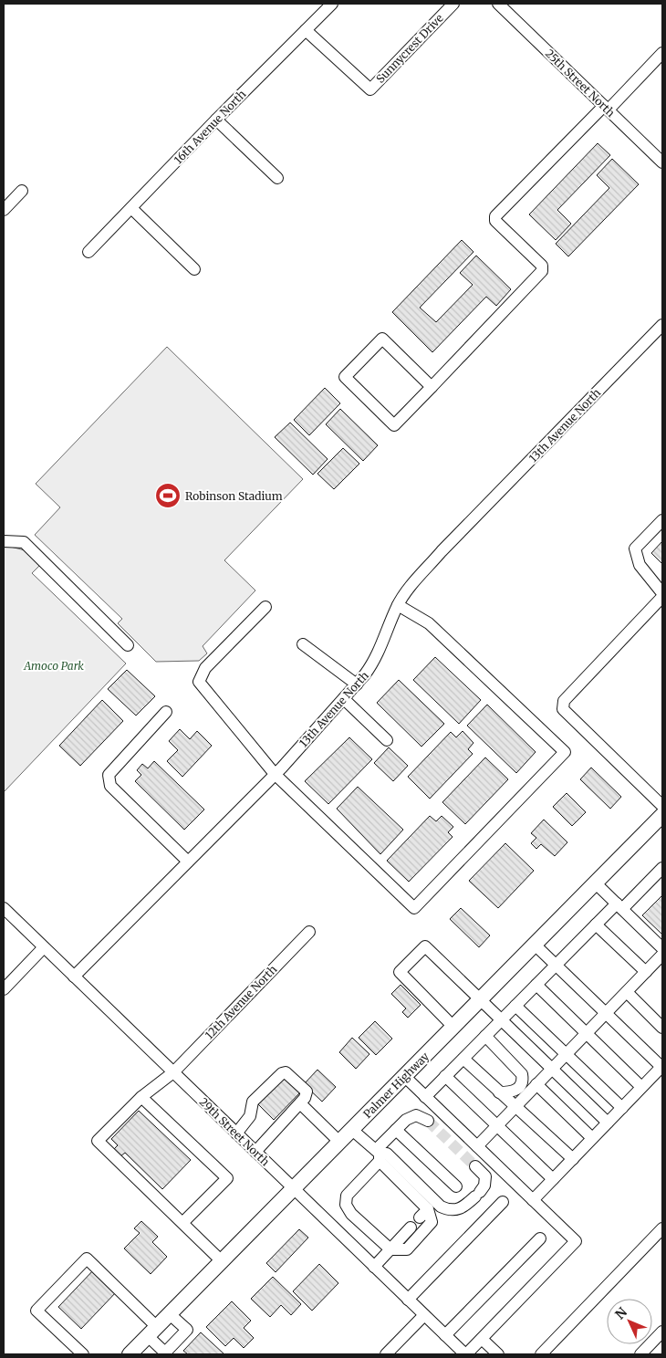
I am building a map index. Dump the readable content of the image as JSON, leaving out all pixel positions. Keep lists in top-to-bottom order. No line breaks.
{"streets":{"main road":["Palmer Highway"],"street":["Sunnycrest Drive","25th Street North","16th Avenue North","13th Avenue North","12th Avenue North","29th Street North"]},"crossings":[["Sunnycrest Drive","16th Avenue North"],["13th Avenue North","29th Street North"],["12th Avenue North","29th Street North"],["Palmer Highway","29th Street North"]],"parks":["Amoco Park"],"places":{"sports":["Robinson Stadium"]},"north":"top left"}
